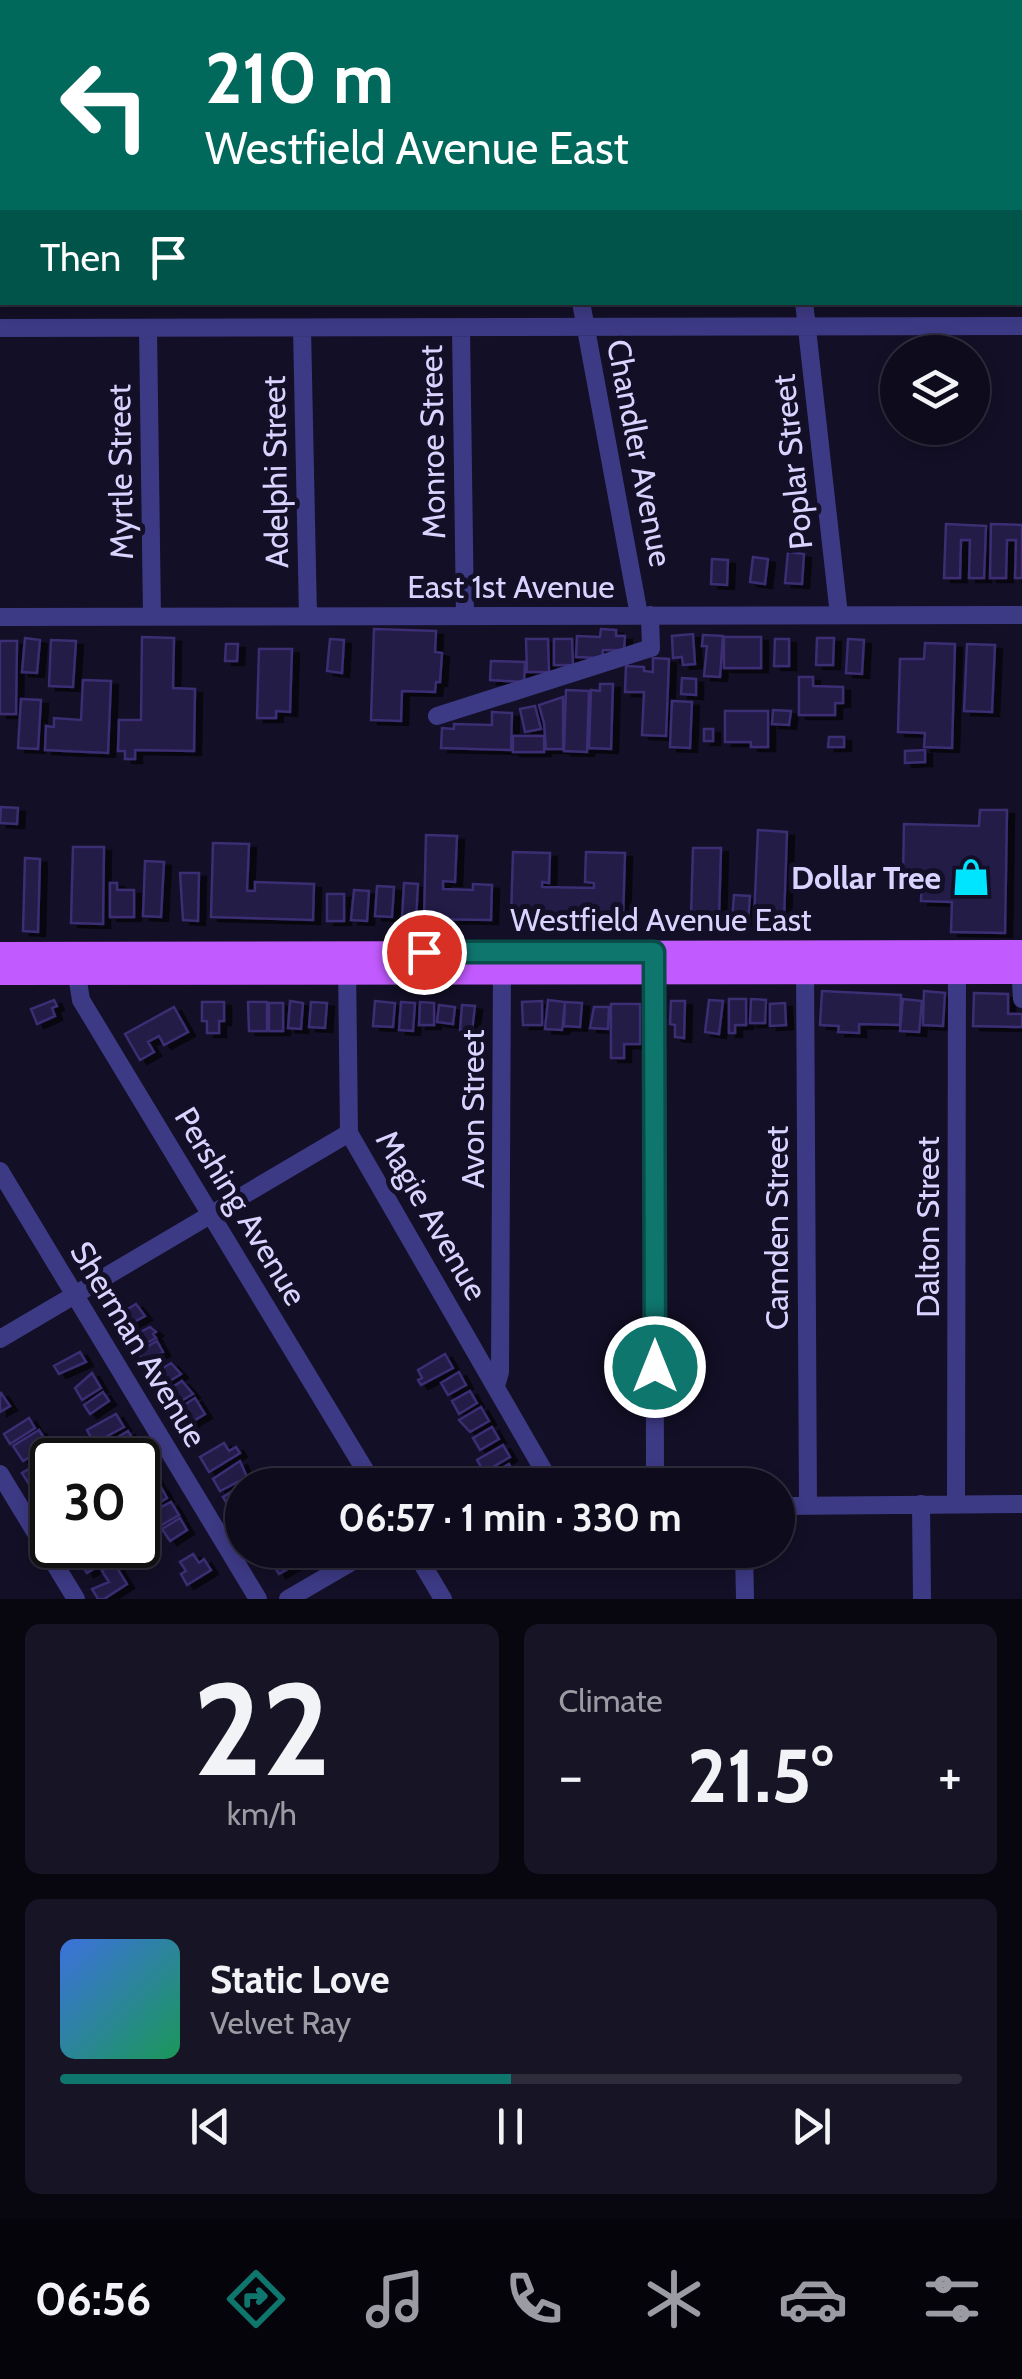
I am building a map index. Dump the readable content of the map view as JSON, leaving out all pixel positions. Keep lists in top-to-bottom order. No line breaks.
{"streets":{"main road":["Westfield Avenue East"],"street":["Monroe Street","Chandler Avenue","Poplar Street","Myrtle Street","Adelphi Street","East 1st Avenue","Avon Street","Pershing Avenue","Magie Avenue","Dalton Street","Camden Street","Sherman Avenue"]},"crossings":[["Monroe Street","East 1st Avenue"],["Chandler Avenue","East 1st Avenue"],["Poplar Street","East 1st Avenue"],["Myrtle Street","East 1st Avenue"],["Adelphi Street","East 1st Avenue"],["Westfield Avenue East","Avon Street"],["Westfield Avenue East","Pershing Avenue"],["Westfield Avenue East","Magie Avenue"],["Westfield Avenue East","Dalton Street"],["Westfield Avenue East","Camden Street"],["Avon Street","Magie Avenue"]],"places":{"shop":["Dollar Tree"]},"page":{"turn":["210 m","Westfield Avenue East"],"then":"Then","limit":"30","trip":"06:57 · 1 min · 330 m","tile":[["22","km/h"],"Climate"],"heat":["−","21.5°","+"],"song":["Static Love","Velvet Ray"],"tabs":"06:56"}}
